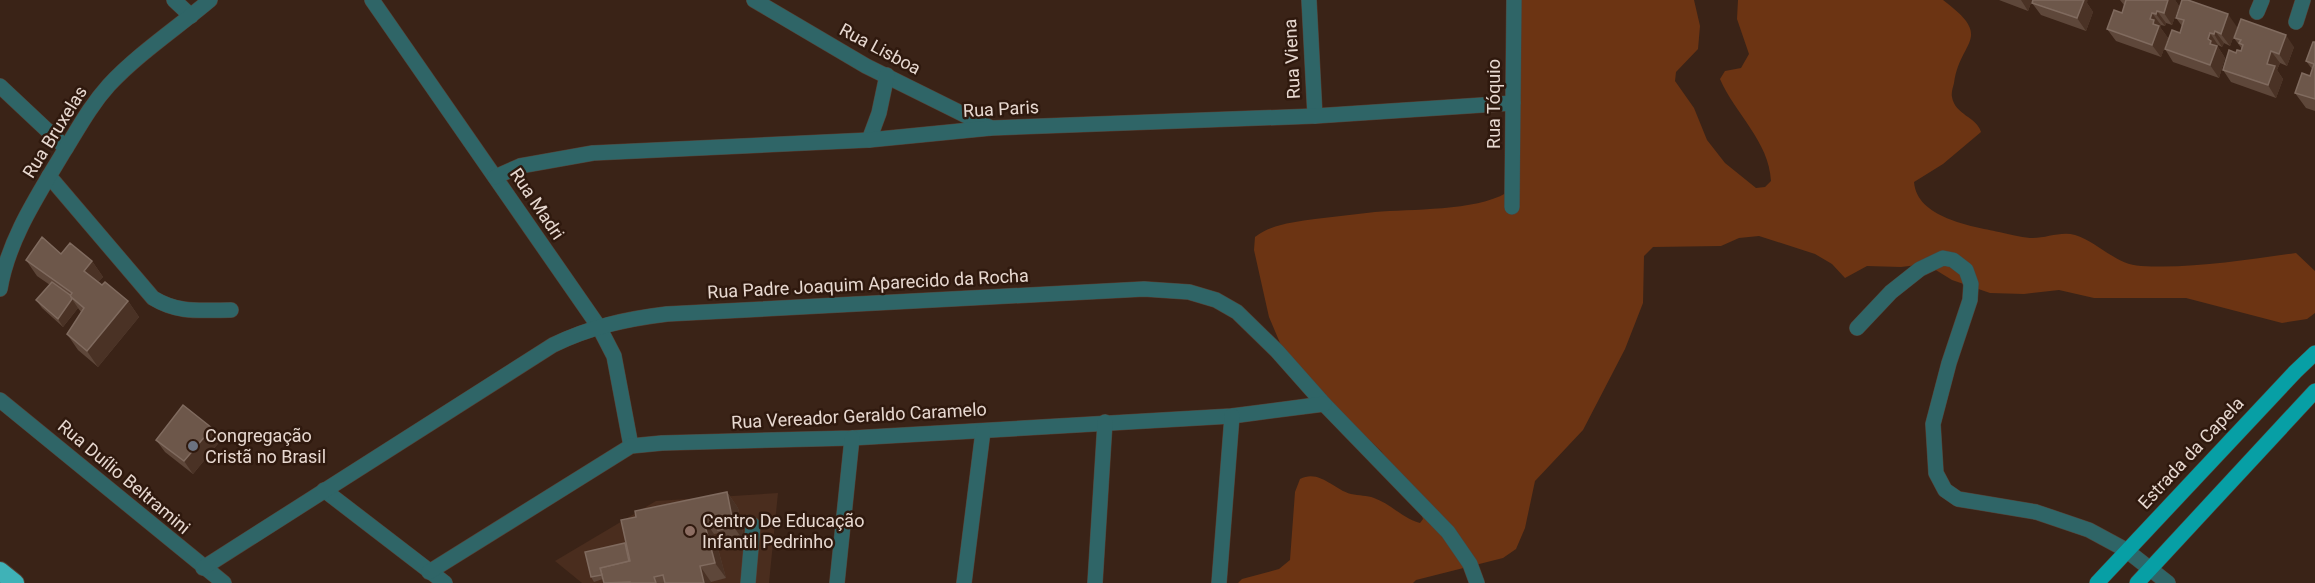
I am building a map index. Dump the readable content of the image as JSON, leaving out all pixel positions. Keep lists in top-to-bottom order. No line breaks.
{"streets":{"main road":["Estrada da Capela"],"street":["Rua Lisboa","Rua Viena","Rua Tóquio","Rua Paris","Rua Bruxelas","Rua Madri","Rua Padre Joaquim Aparecido da Rocha","Rua Vereador Geraldo Caramelo","Rua Duílio Beltramini"]},"crossings":[["Rua Lisboa","Rua Paris"],["Rua Viena","Rua Paris"],["Rua Tóquio","Rua Paris"],["Rua Paris","Rua Madri"],["Rua Madri","Rua Padre Joaquim Aparecido da Rocha"],["Rua Madri","Rua Vereador Geraldo Caramelo"],["Rua Padre Joaquim Aparecido da Rocha","Rua Vereador Geraldo Caramelo"],["Rua Padre Joaquim Aparecido da Rocha","Rua Duílio Beltramini"]],"places":["Congregação Cristã no Brasil","Centro De Educação Infantil Pedrinho"]}
